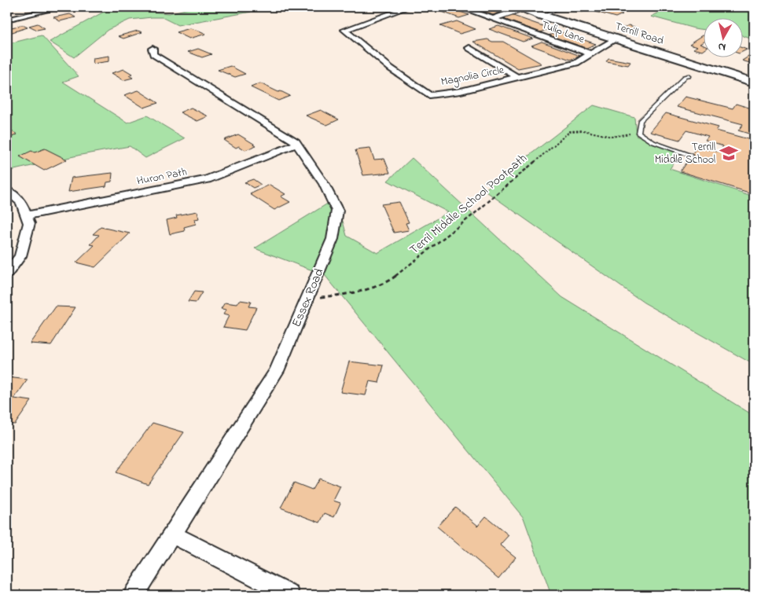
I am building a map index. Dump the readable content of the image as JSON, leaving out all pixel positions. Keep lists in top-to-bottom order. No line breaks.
{"streets":{"street":["Tulip Lane","Terrill Road","Magnolia Circle","Huron Path","Essex Road"],"path":["Terril Middle School Pootpath"]},"crossings":[["Tulip Lane","Magnolia Circle"],["Terrill Road","Magnolia Circle"],["Huron Path","Essex Road"],["Terril Middle School Pootpath","Essex Road"]],"places":{"school or university":["Terrill Middle School"]},"north":"bottom"}
